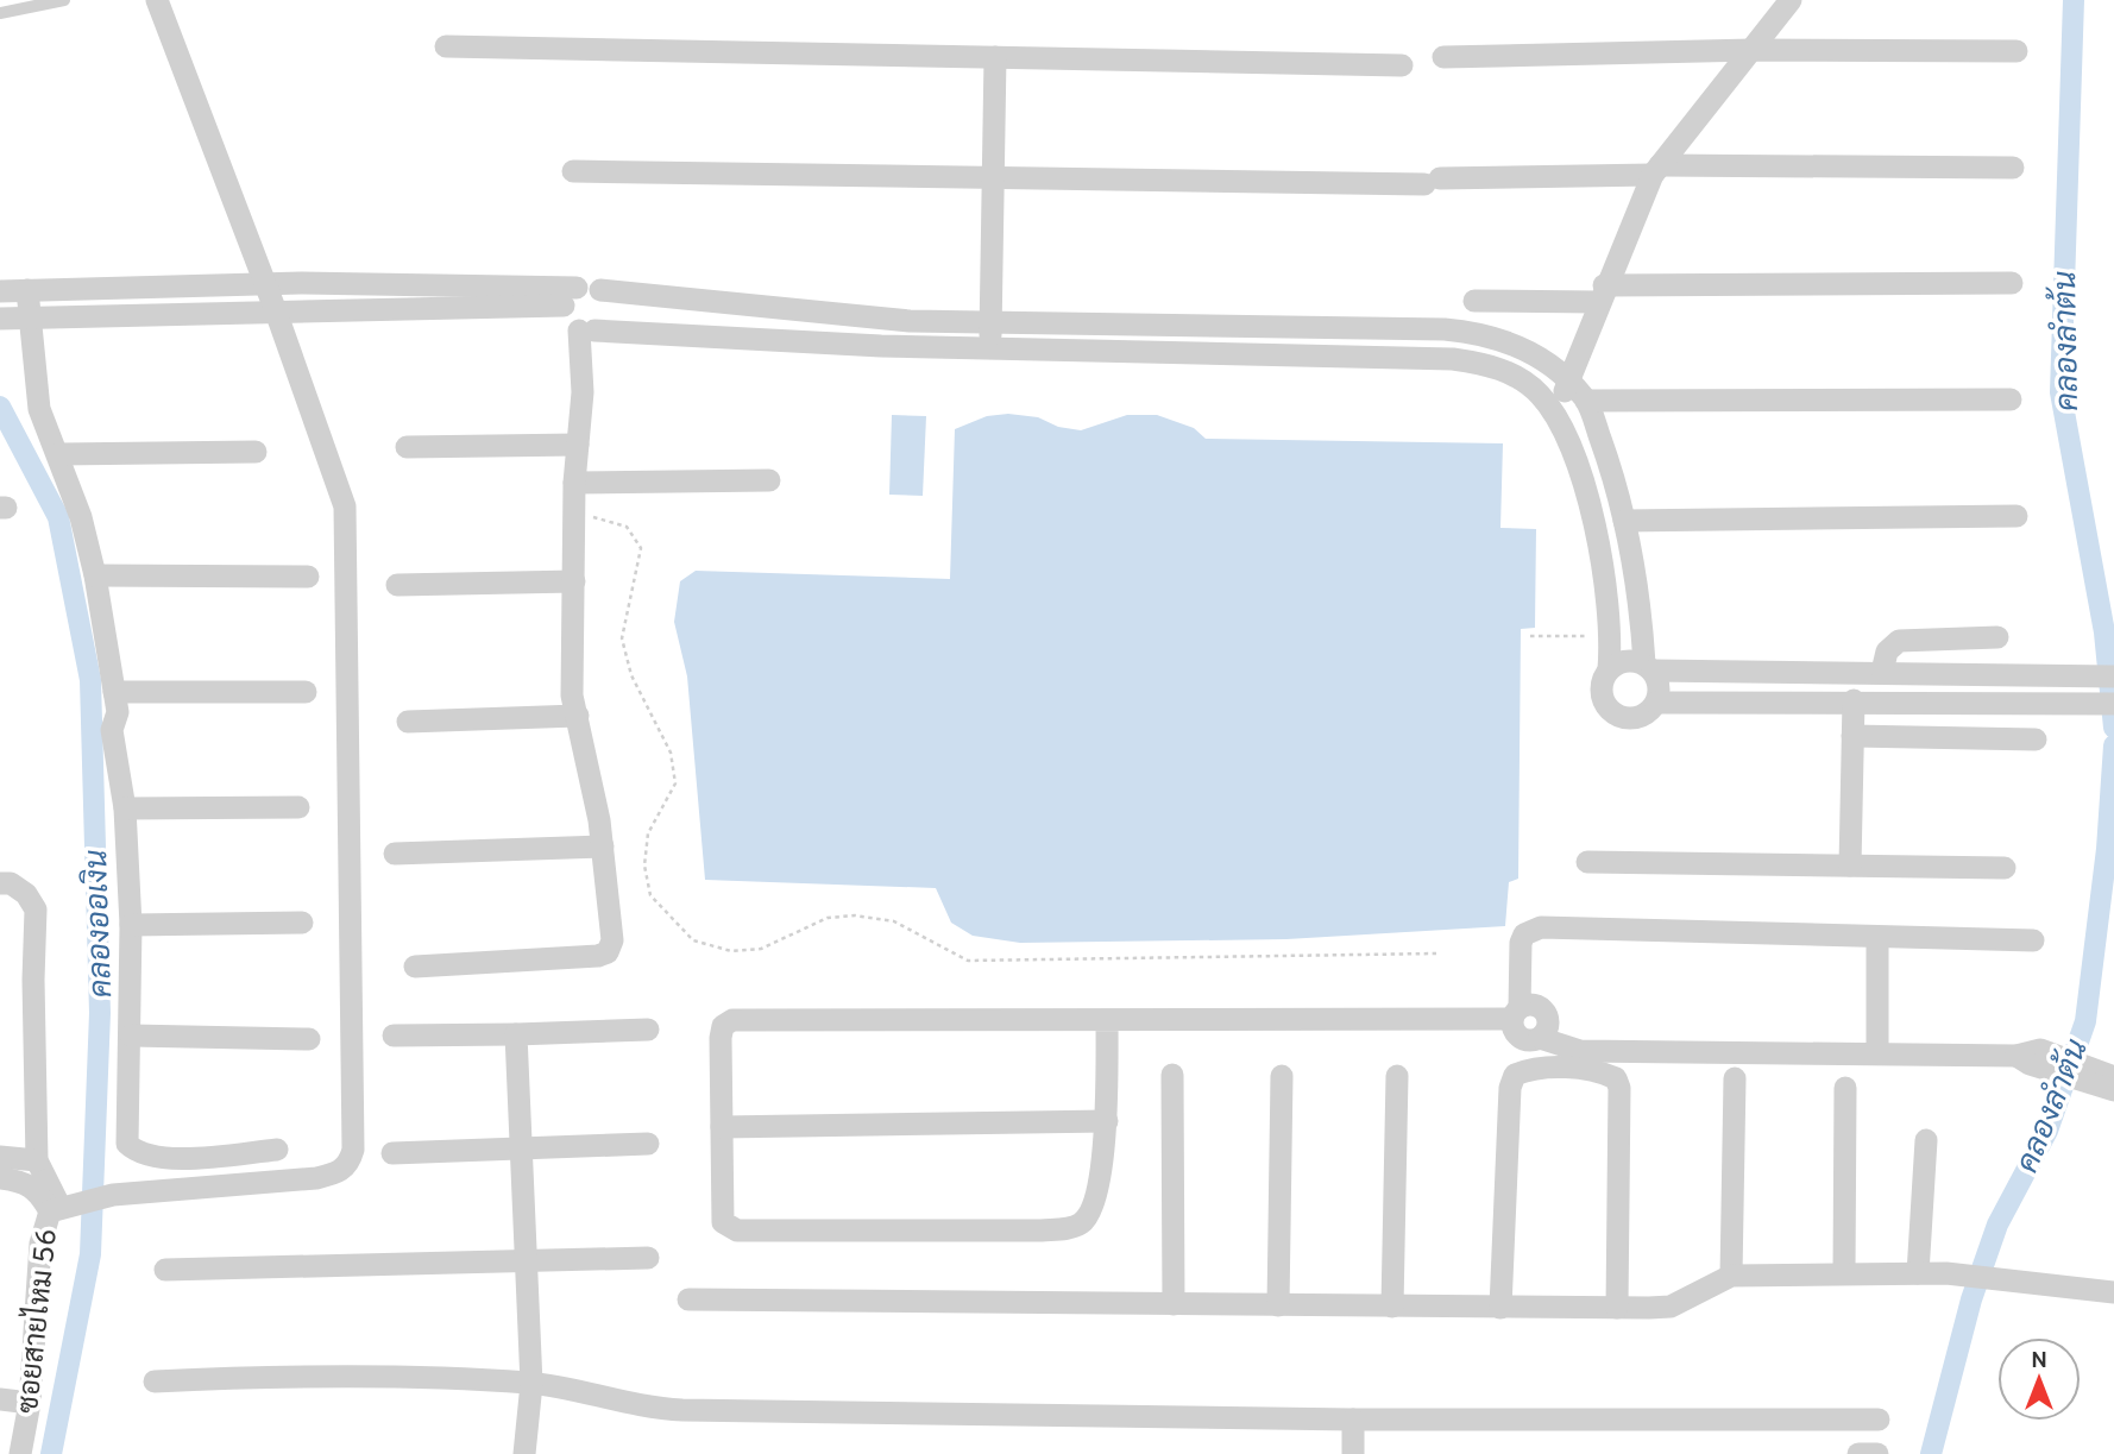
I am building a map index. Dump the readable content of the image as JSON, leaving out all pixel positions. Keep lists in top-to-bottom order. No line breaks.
{"streets":{"street":["ซอยสายไหม 56"]},"water":["คลองลำต้น","คลองออเงิน"],"north":"top"}
